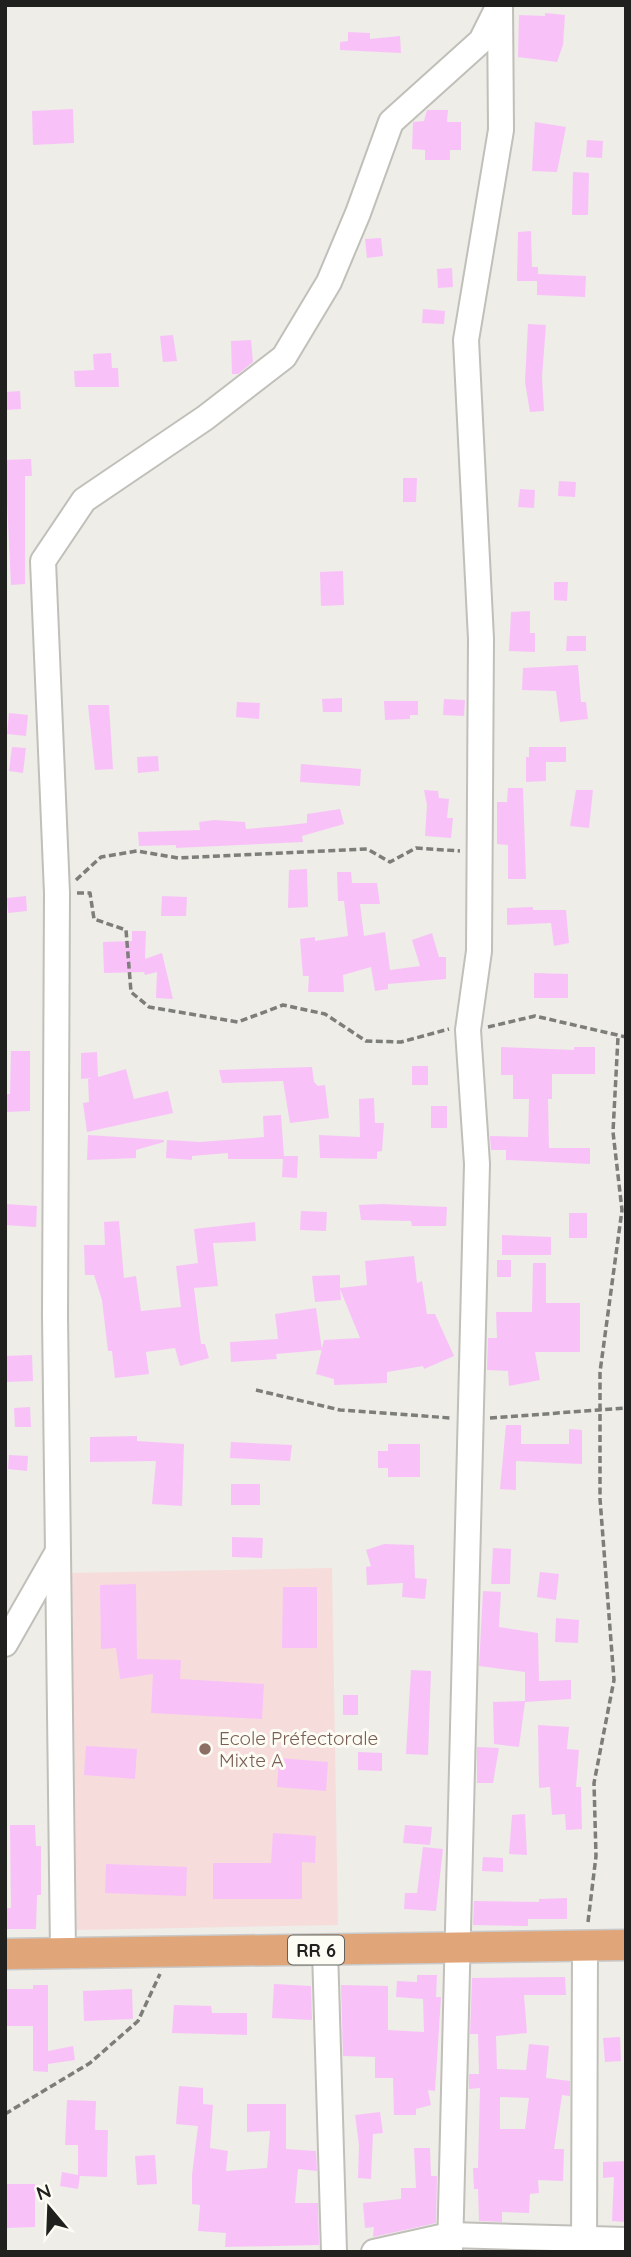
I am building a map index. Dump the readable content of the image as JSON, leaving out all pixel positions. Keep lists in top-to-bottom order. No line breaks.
{"streets":{"main road":["RR 6"]},"places":["Ecole Préfectorale Mixte A"],"north":"top"}
